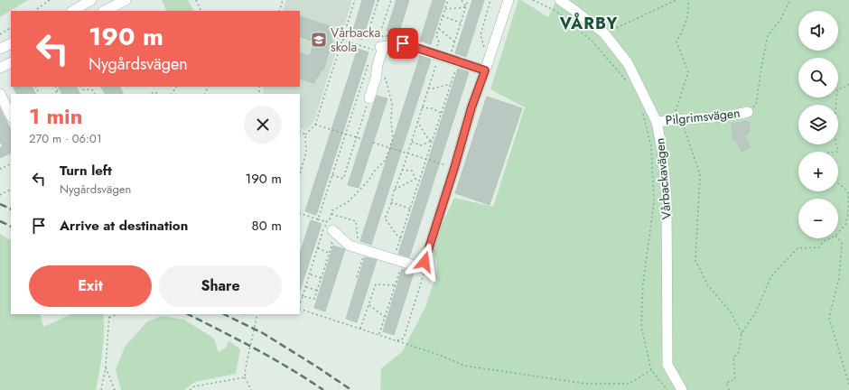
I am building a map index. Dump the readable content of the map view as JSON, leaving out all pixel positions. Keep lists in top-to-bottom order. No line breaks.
{"streets":{"street":["Pilgrimsvägen","Vårbackavägen"]},"crossings":[["Pilgrimsvägen","Vårbackavägen"]],"districts":["VÅRBY"],"places":{"school or university":["Vårbacka skola"]},"page":{"map_buttons":["+","−"],"turn":["190 m","Nygårdsvägen"],"heading":["1 min","270 m · 06:01"],"list":[{"name":"Turn left","note":"Nygårdsvägen","value":"190 m"},{"name":"Arrive at destination","value":"80 m"}],"buttons":["Exit","Share"]}}
